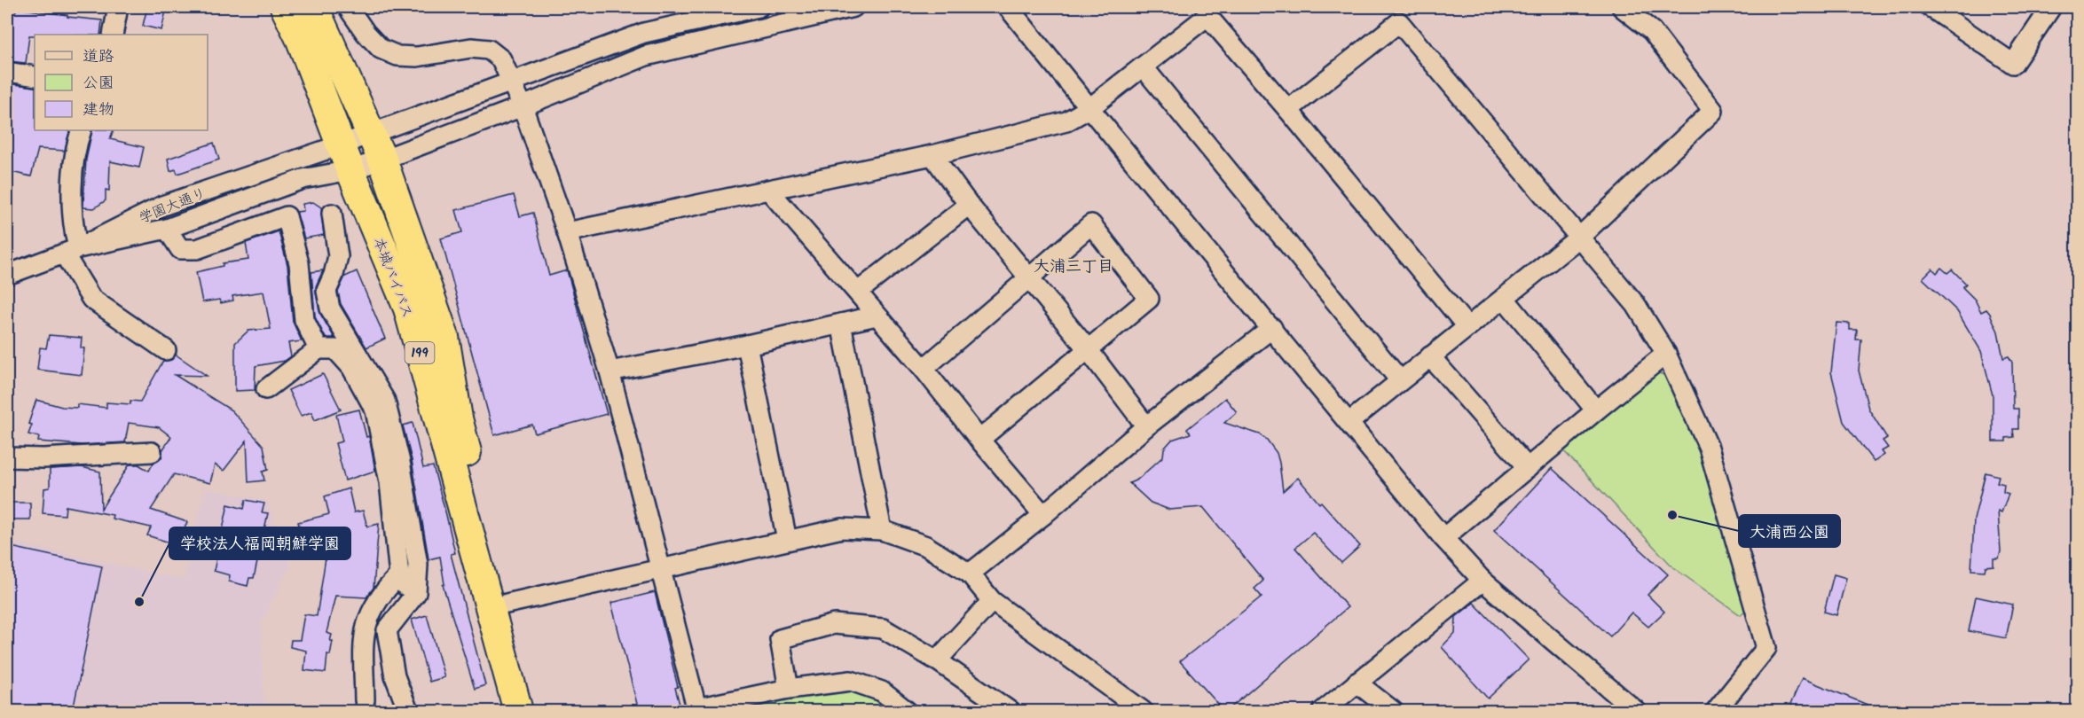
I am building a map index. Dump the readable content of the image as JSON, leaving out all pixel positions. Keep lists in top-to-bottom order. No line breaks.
{"streets":{"highway":["本城バイパス","199"],"street":["学園大通り"]},"crossings":[["学園大通り","本城バイパス"]],"districts":["大浦三丁目"],"places":["大浦西公園","学校法人福岡朝鮮学園"],"legend":["道路","公園","建物"]}
